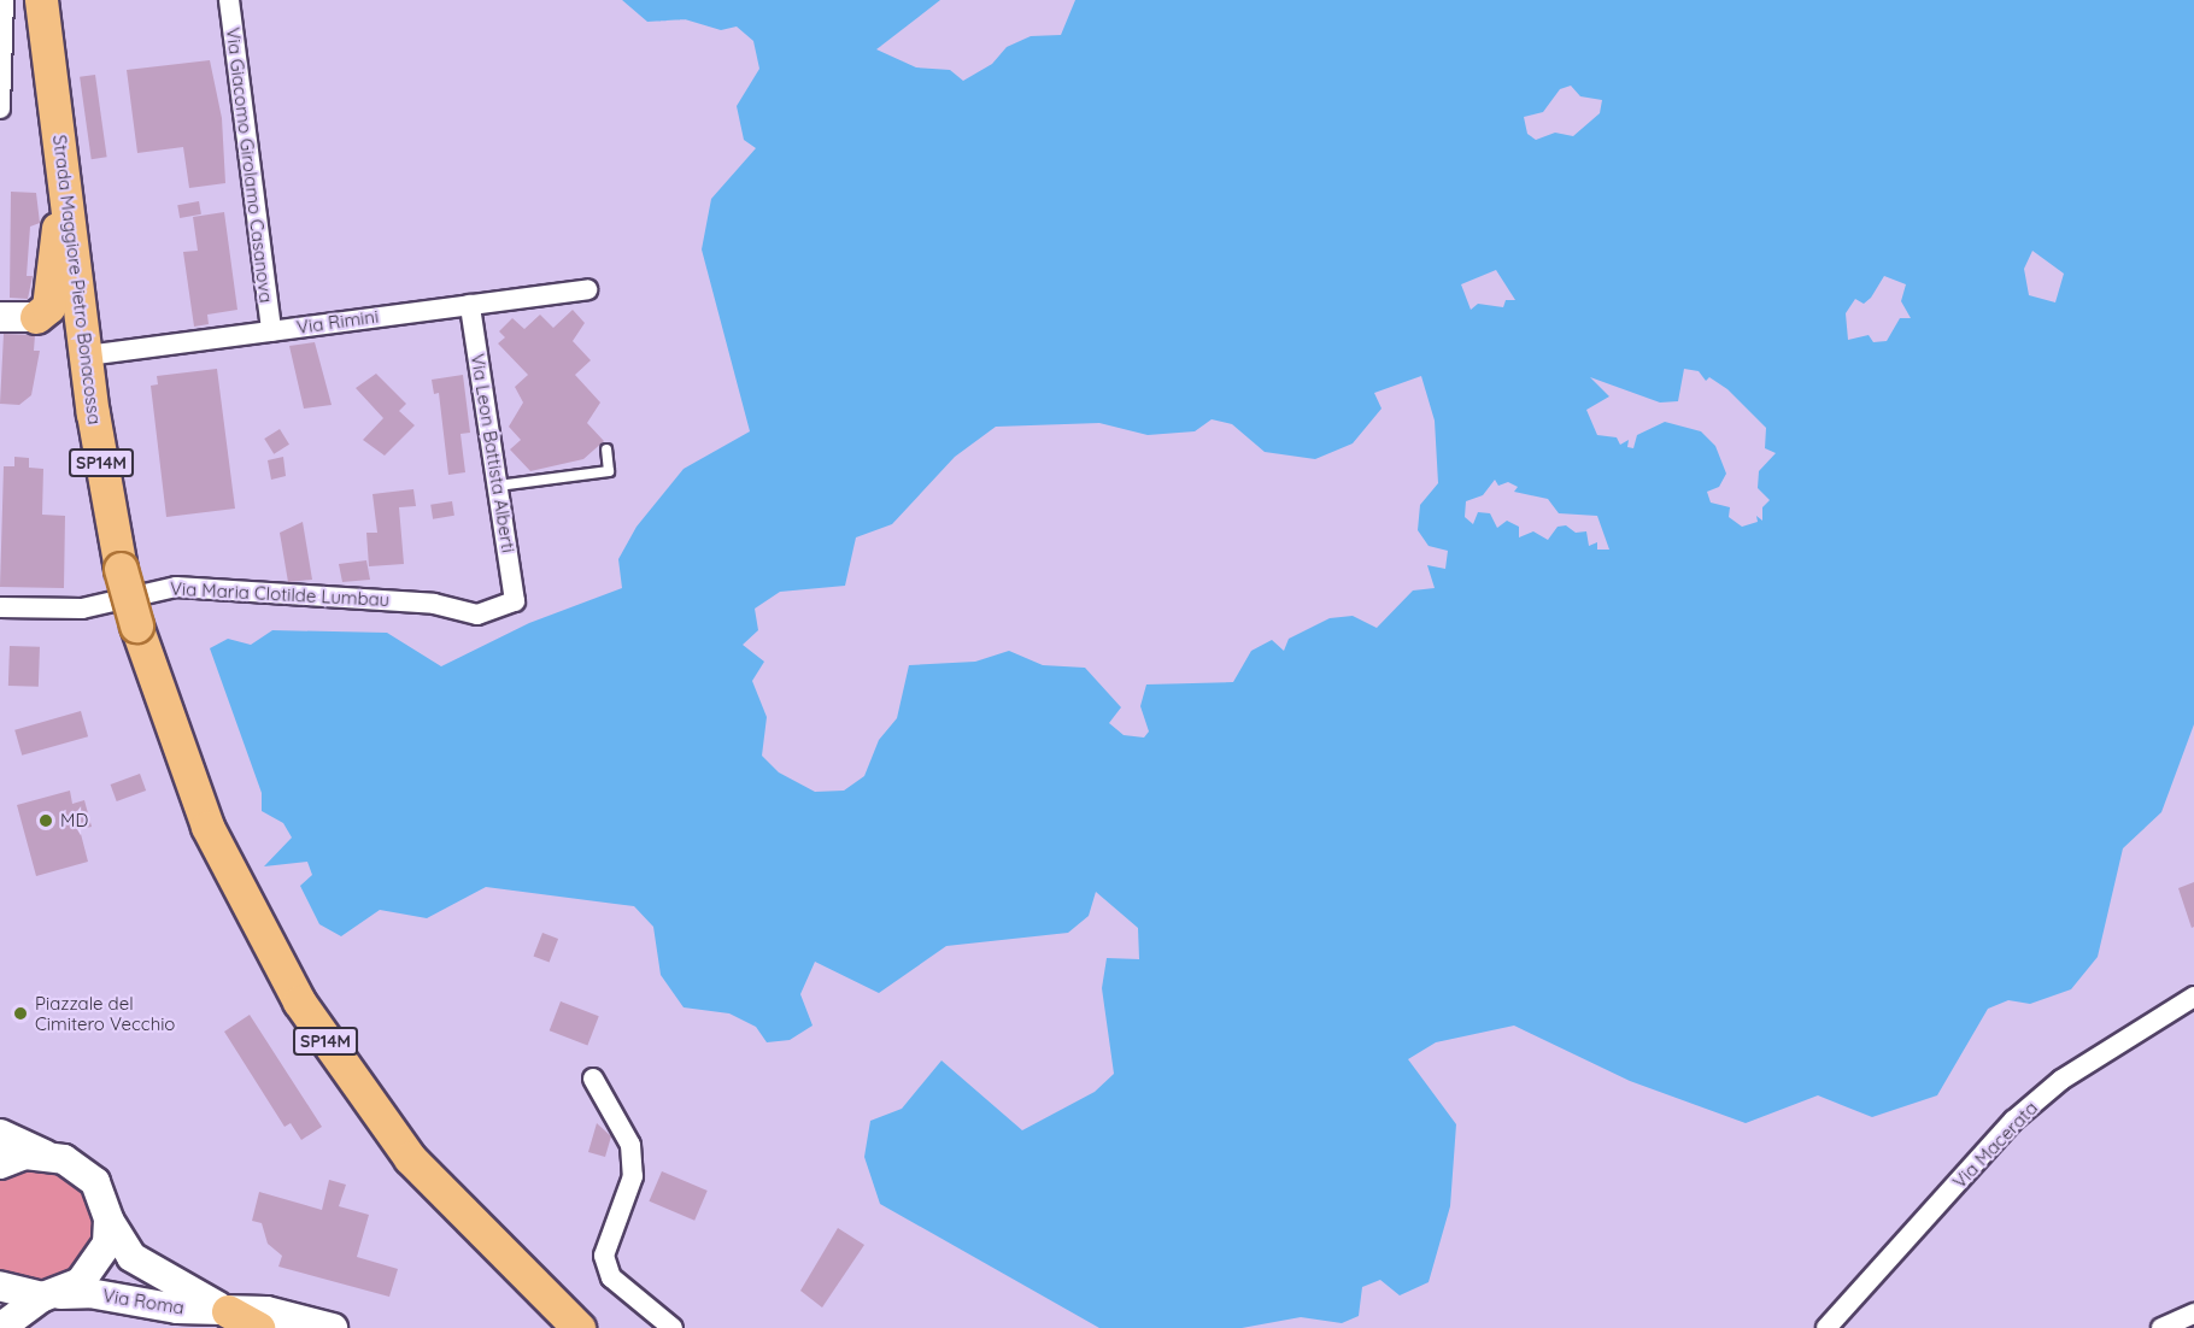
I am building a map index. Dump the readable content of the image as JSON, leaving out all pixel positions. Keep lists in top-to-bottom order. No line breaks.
{"streets":{"main road":["Strada Maggiore Pietro Bonacossa","SP14M","Via Roma"],"street":["Via Giacomo Girolamo Casanova","Via Rimini","Via Leon Battista Alberti","Via Maria Clotilde Lumbau","Via Macerata"]},"crossings":[["Via Giacomo Girolamo Casanova","Via Rimini"],["Strada Maggiore Pietro Bonacossa","Via Rimini"],["Via Rimini","Via Leon Battista Alberti"],["Via Leon Battista Alberti","Via Maria Clotilde Lumbau"]],"places":["MD","Piazzale del Cimitero Vecchio"]}
